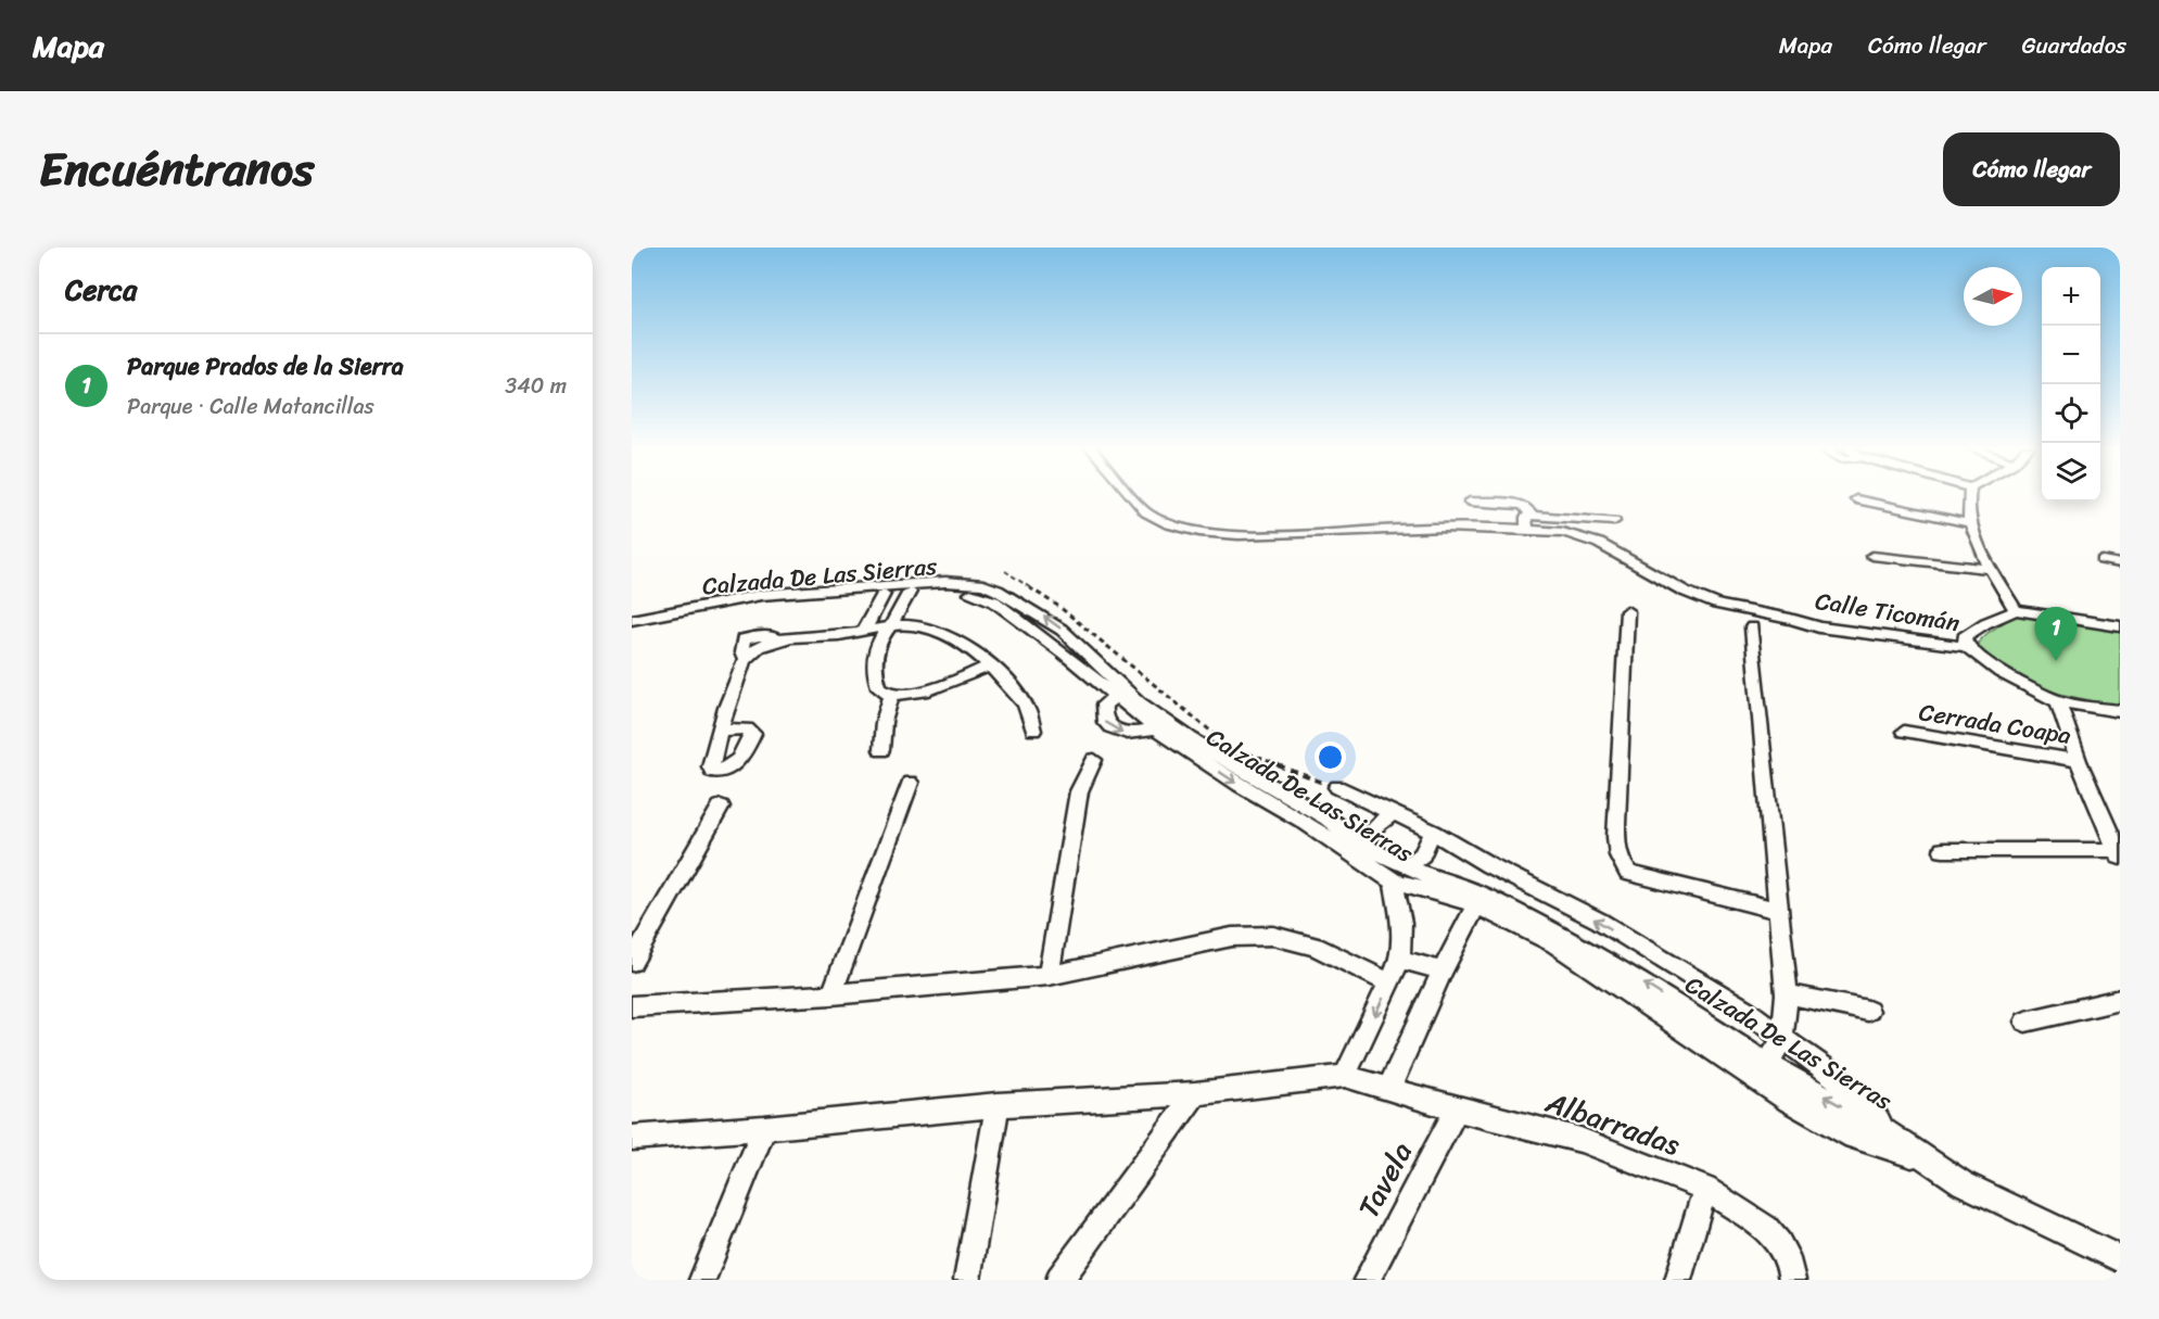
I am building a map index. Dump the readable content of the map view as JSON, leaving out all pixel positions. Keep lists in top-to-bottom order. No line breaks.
{"streets":{"street":["Calzada De Las Sierras","Calle Ticomán","Cerrada Coapa","Albarradas","Tavela"]},"crossings":[["Albarradas","Tavela"]],"north":"right","page":{"header":"Mapa","nav":["Mapa","Cómo llegar","Guardados"],"title":"Encuéntranos","buttons":"Cómo llegar","heading":"Cerca","map_buttons":["+","−"],"list":[{"mark":"1","name":"Parque Prados de la Sierra","note":"Parque · Calle Matancillas","value":"340 m"}],"pins":"1"}}
